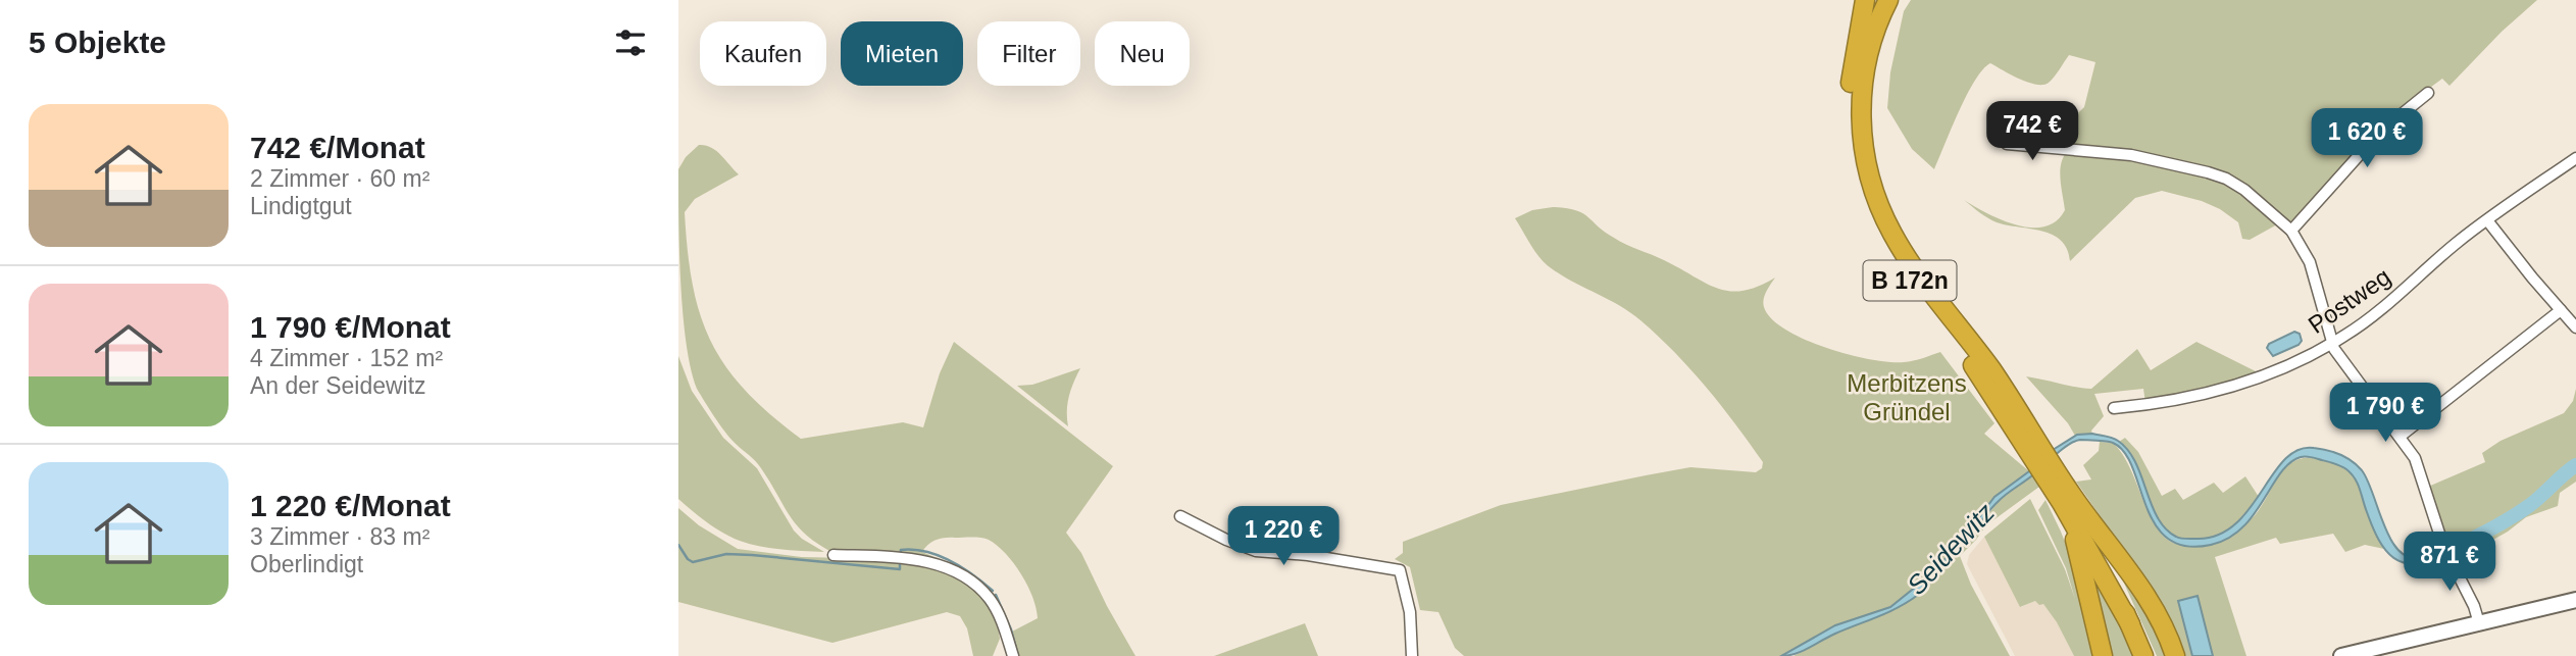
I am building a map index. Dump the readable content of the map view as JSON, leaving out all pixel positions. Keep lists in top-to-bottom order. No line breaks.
{"streets":{"highway":["B 172n"],"street":["Postweg"]},"water":["Seidewitz"],"parks":["Merbitzens Gründel"],"page":{"heading":"5 Objekte","chip":["Kaufen","Mieten","Filter","Neu"],"list":[{"name":"742 €/Monat","note":"2 Zimmer · 60 m² · Lindigtgut"},{"name":"1 790 €/Monat","note":"4 Zimmer · 152 m² · An der Seidewitz"},{"name":"1 220 €/Monat","note":"3 Zimmer · 83 m² · Oberlindigt"}],"price":["742 €","1 620 €","1 790 €","1 220 €","871 €"]}}
